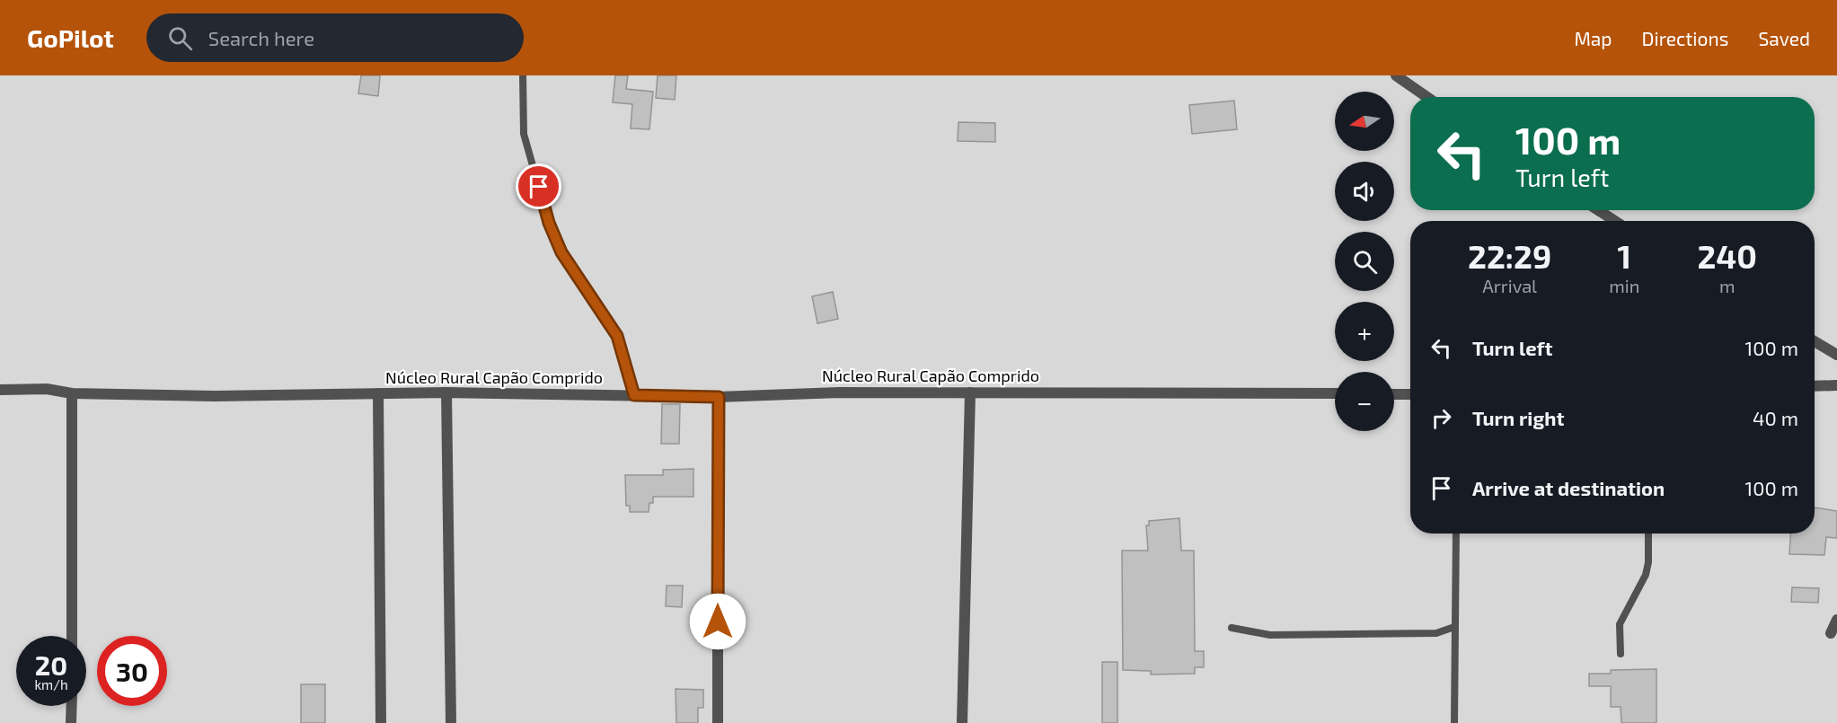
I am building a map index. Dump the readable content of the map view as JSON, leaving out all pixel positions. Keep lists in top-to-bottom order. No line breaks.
{"streets":{"street":["Núcleo Rural Capão Comprido"]},"north":"left","page":{"header":"GoPilot","search":"Search here","nav":["Map","Directions","Saved"],"map_buttons":["+","−"],"turn":["100 m","Turn left"],"eta":["22:29","Arrival","1","min","240","m"],"list":[{"name":"Turn left","value":"100 m"},{"name":"Turn right","value":"40 m"},{"name":"Arrive at destination","value":"100 m"}],"speed":"20 km/h","limit":"30"}}
